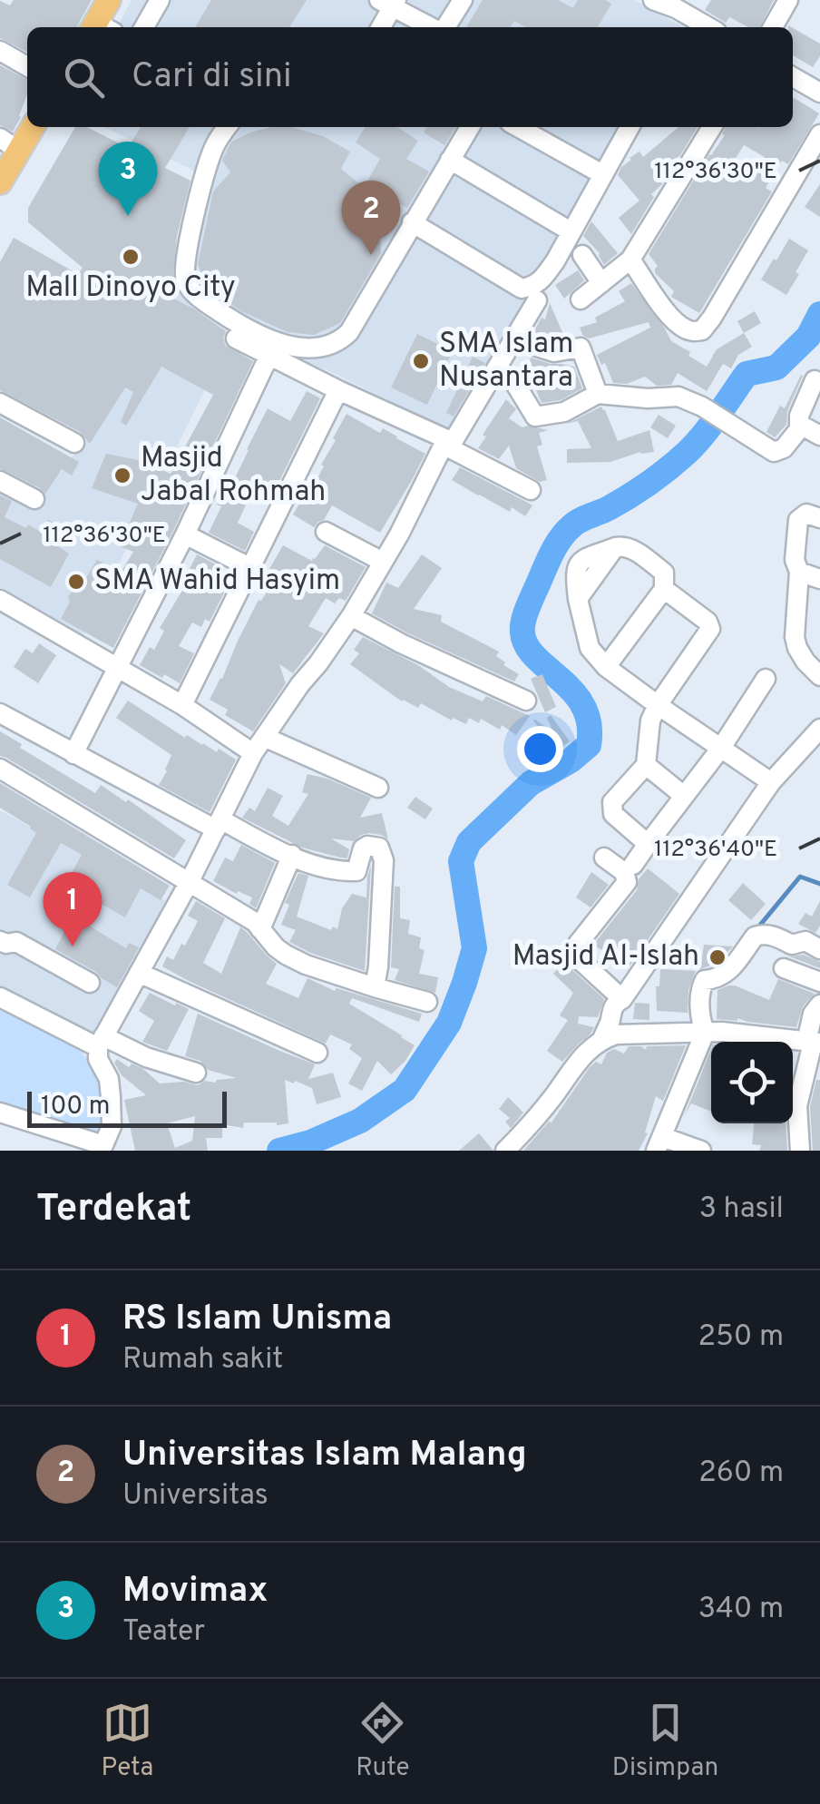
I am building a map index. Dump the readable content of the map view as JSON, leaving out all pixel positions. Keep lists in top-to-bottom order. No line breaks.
{"places":["Mall Dinoyo City","SMA Islam Nusantara","Masjid Jabal Rohmah","SMA Wahid Hasyim","Masjid Al-Islah"],"scale_bar":"100 m","page":{"search":"Cari di sini","pins":["3","2","1"],"scale":"100 m","heading":["Terdekat","3 hasil"],"list":[{"mark":"1","name":"RS Islam Unisma","note":"Rumah sakit","value":"250 m"},{"mark":"2","name":"Universitas Islam Malang","note":"Universitas","value":"260 m"},{"mark":"3","name":"Movimax","note":"Teater","value":"340 m"}],"nav":["Peta","Rute","Disimpan"]},"coordinates":["112°36'30\"E","112°36'40\"E"]}
